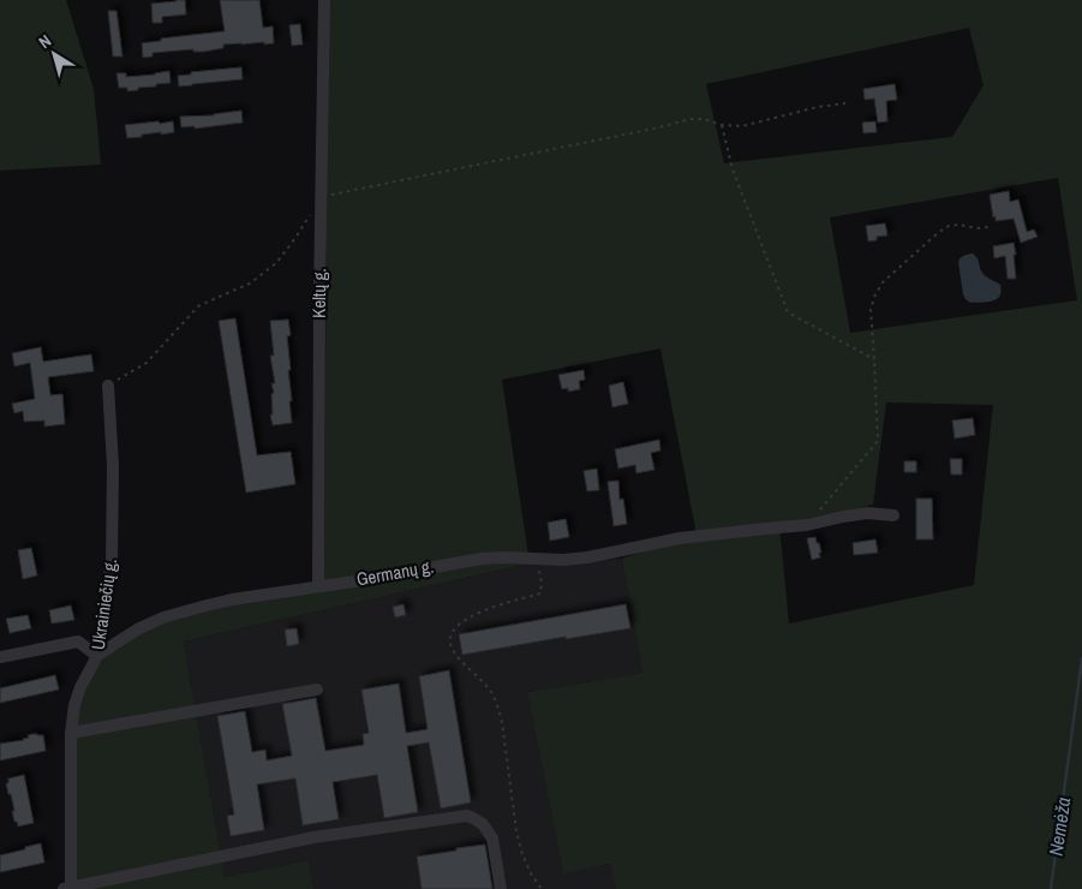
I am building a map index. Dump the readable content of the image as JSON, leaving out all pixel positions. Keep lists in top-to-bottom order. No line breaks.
{"streets":{"street":["Keltų g.","Germanų g.","Ukrainiečių g."]},"crossings":[["Keltų g.","Germanų g."],["Germanų g.","Ukrainiečių g."]],"water":["Nemėža"],"north":"top left"}
